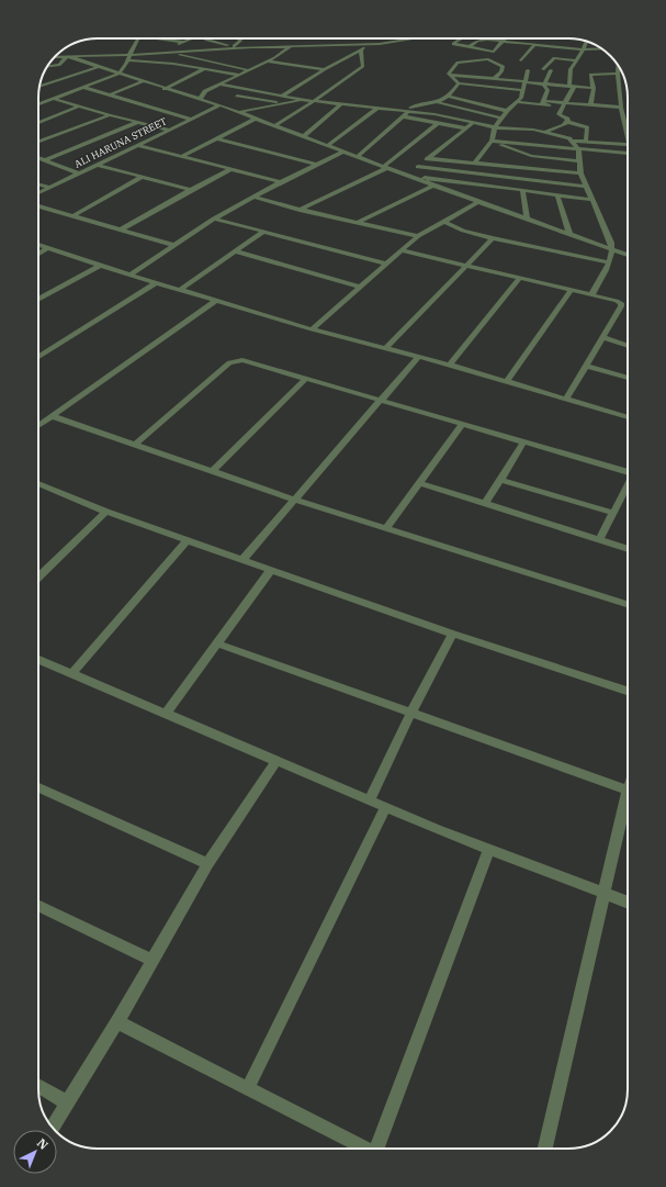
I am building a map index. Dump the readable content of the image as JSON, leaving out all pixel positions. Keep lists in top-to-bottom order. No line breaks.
{"streets":{"street":["ALI HARUNA STREET"]},"north":"top right"}
